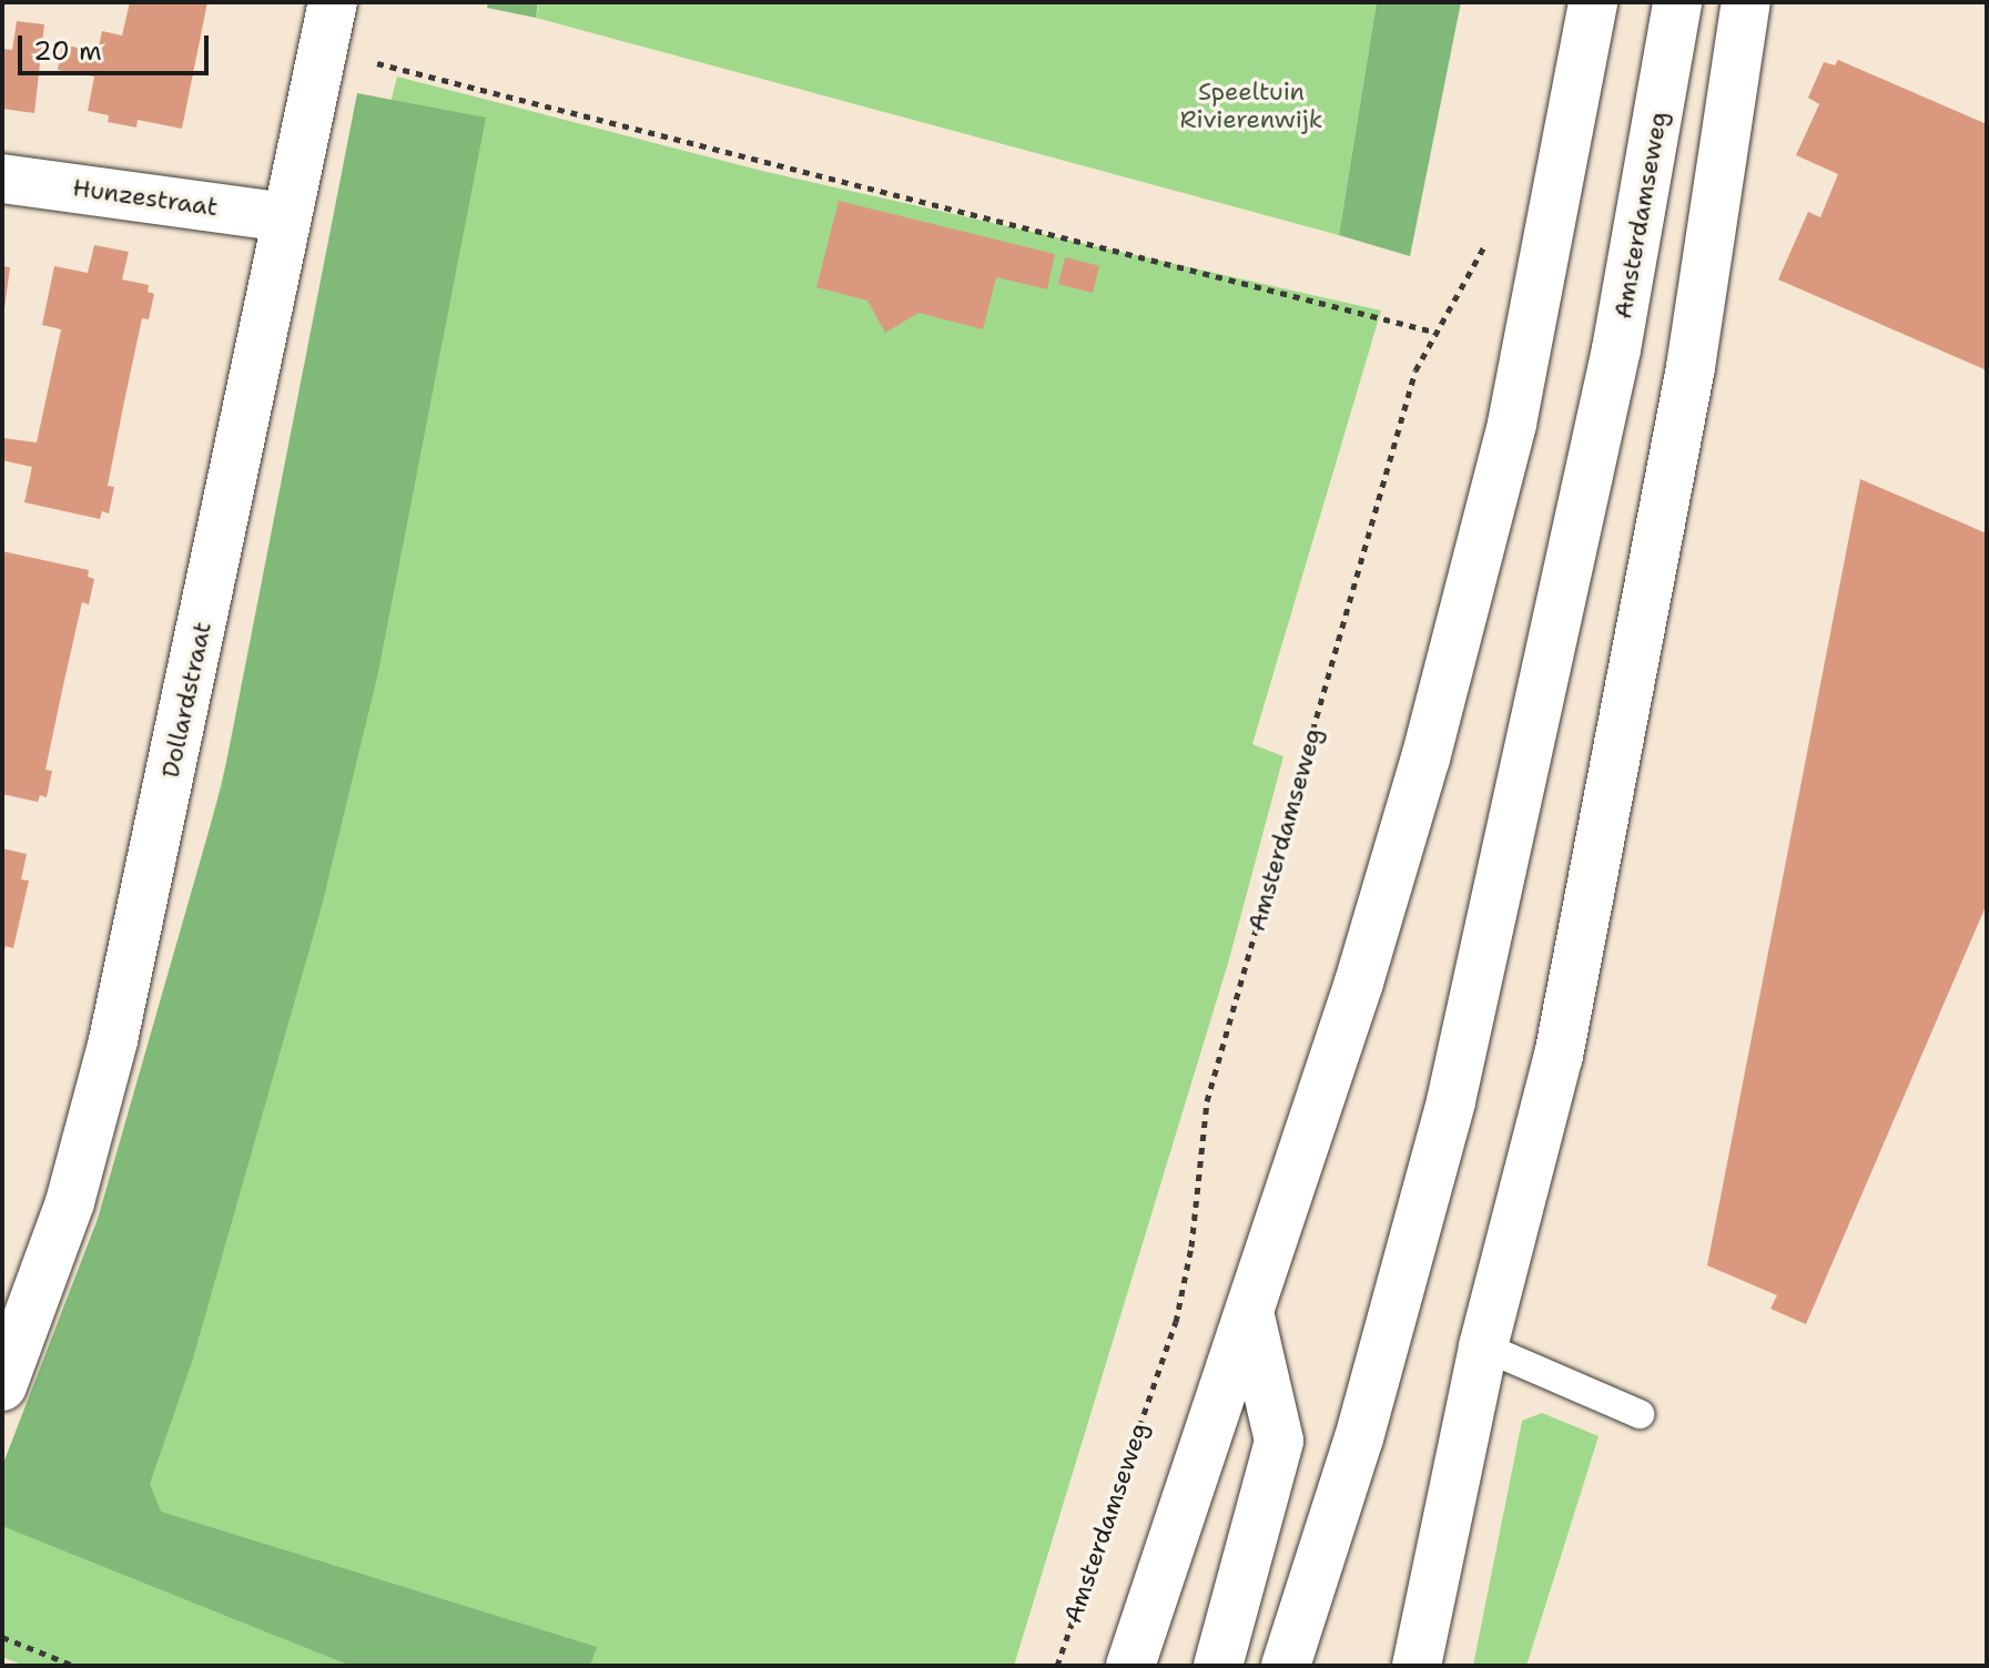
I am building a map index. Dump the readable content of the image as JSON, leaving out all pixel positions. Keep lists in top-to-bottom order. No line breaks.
{"streets":{"street":["Hunzestraat","Amsterdamseweg","Dollardstraat"]},"crossings":[["Hunzestraat","Dollardstraat"]],"parks":["Speeltuin Rivierenwijk"],"scale_bar":"20 m"}
